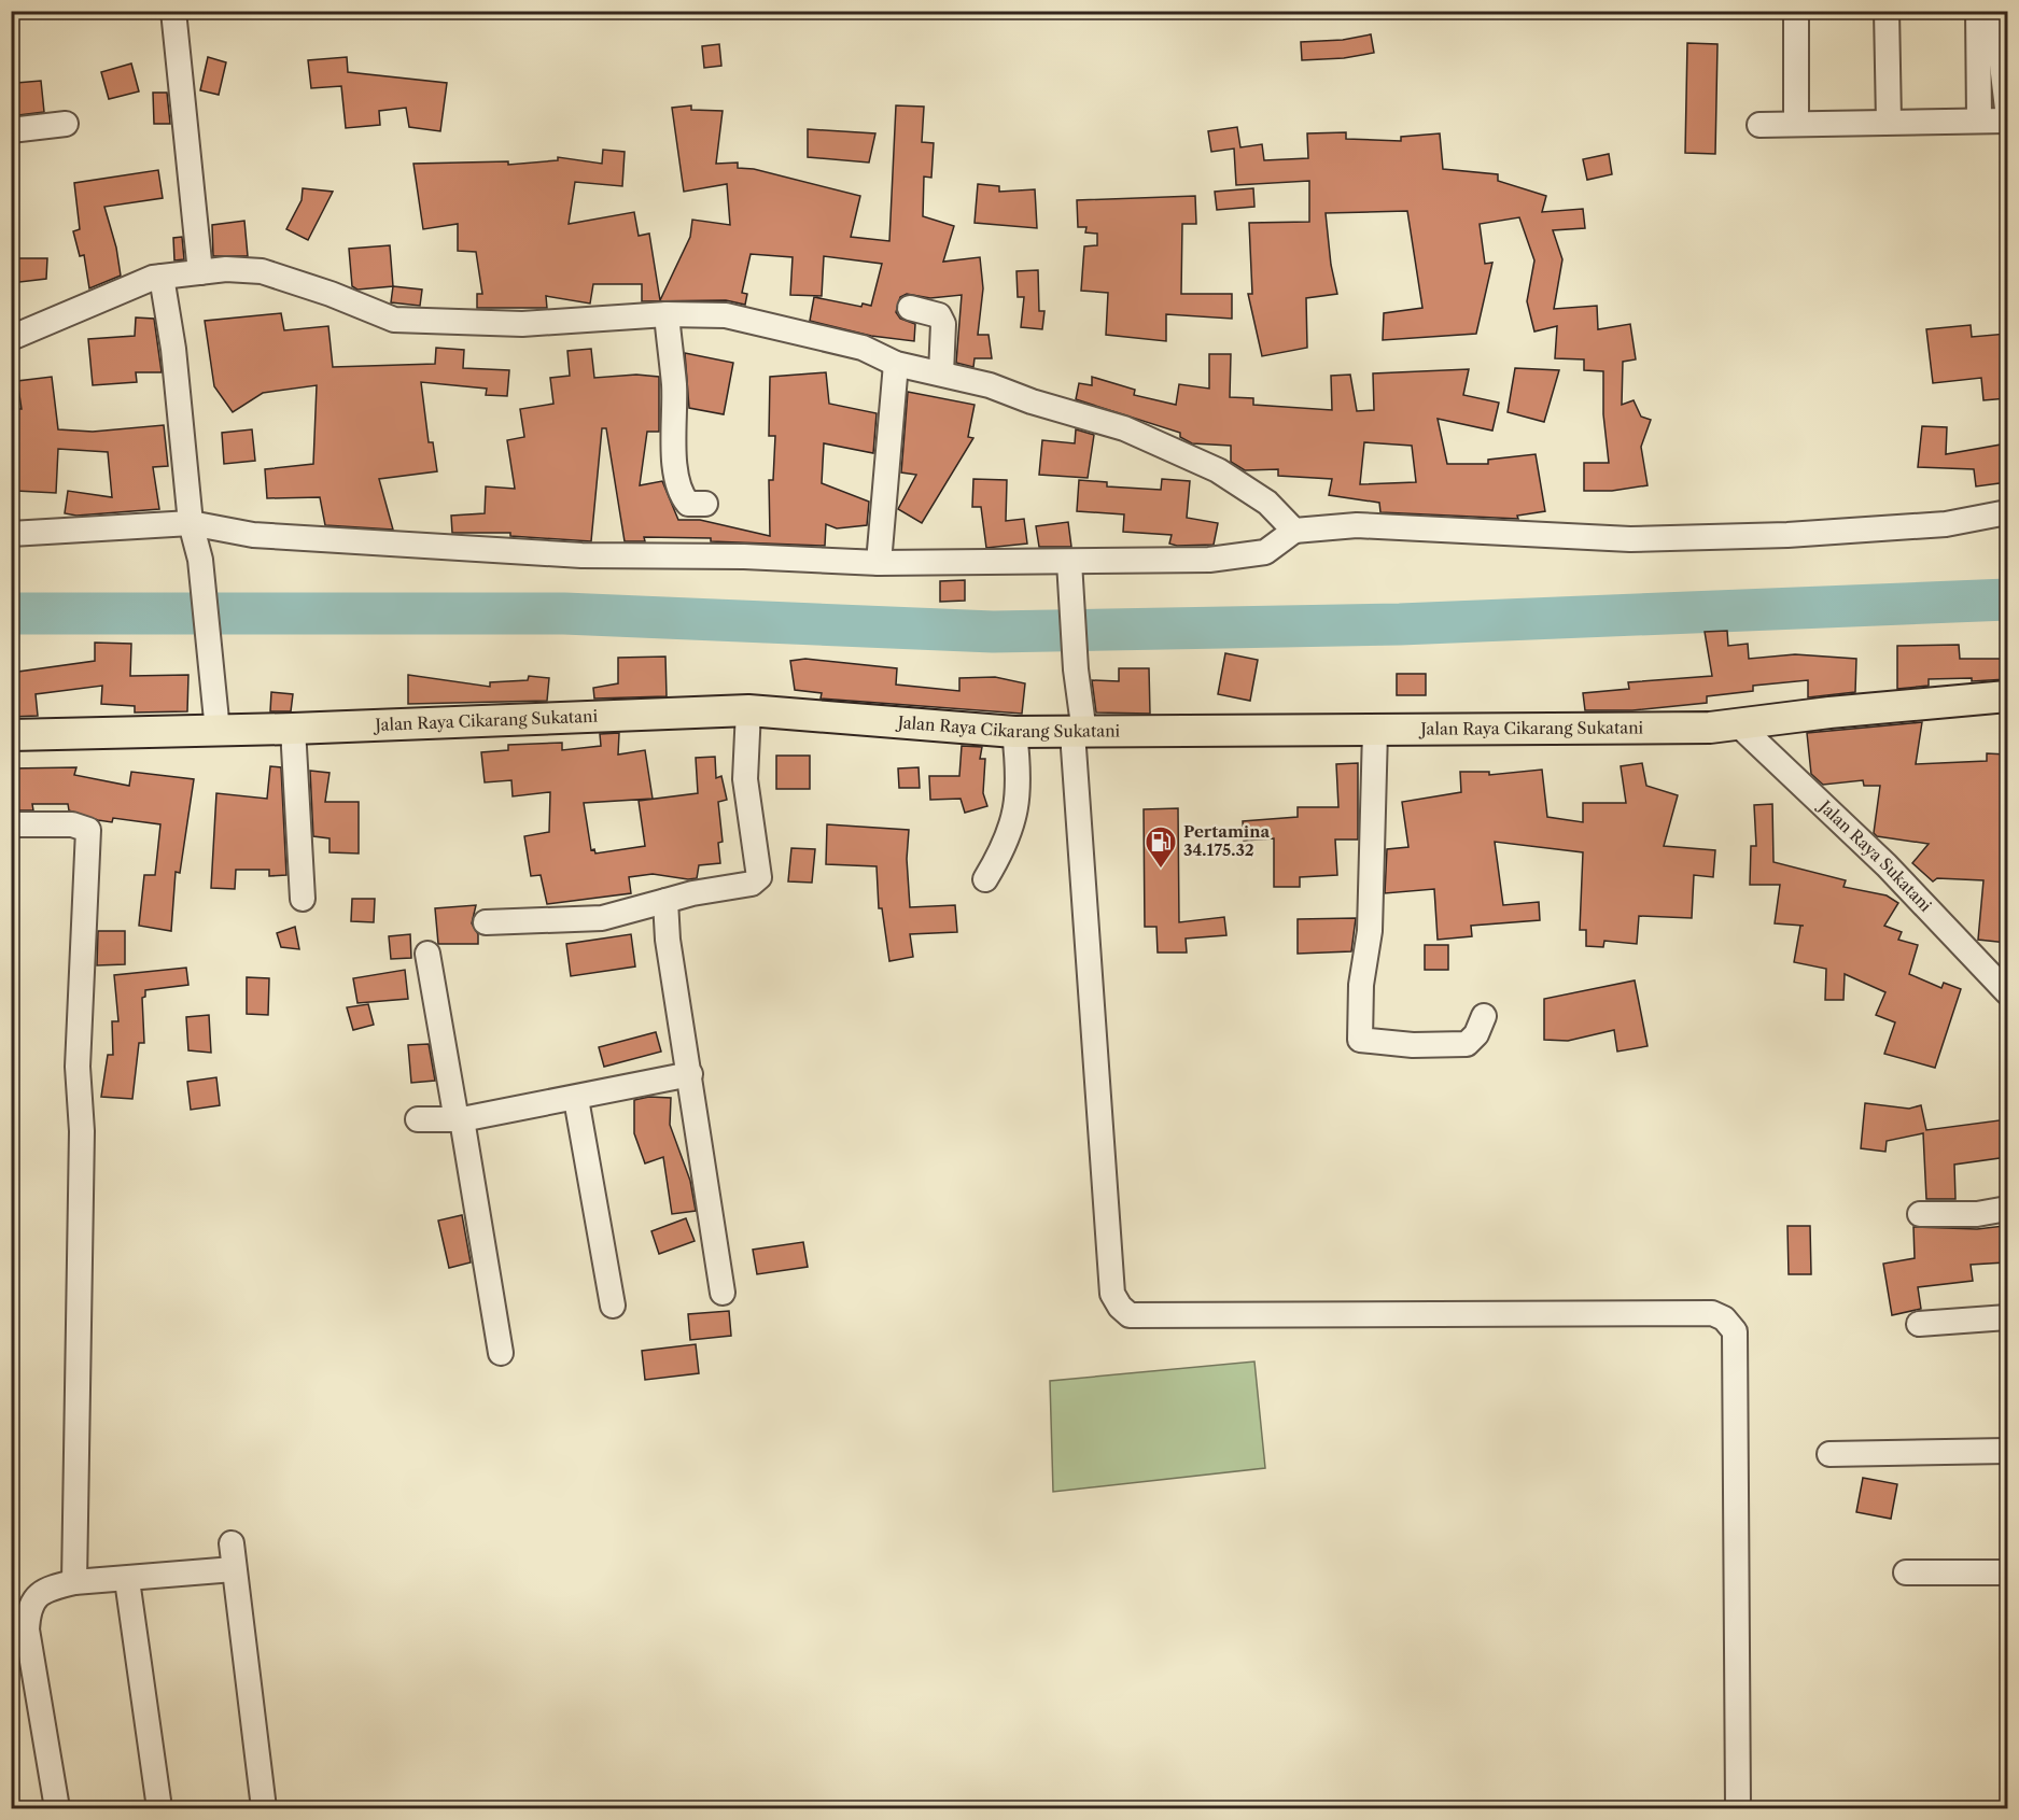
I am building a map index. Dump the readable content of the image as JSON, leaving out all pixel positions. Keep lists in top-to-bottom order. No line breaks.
{"streets":{"main road":["Jalan Raya Cikarang Sukatani"],"street":["Jalan Raya Sukatani"]},"crossings":[["Jalan Raya Cikarang Sukatani","Jalan Raya Sukatani"]],"places":{"fuel station":["Pertamina 34.175.32"]}}
